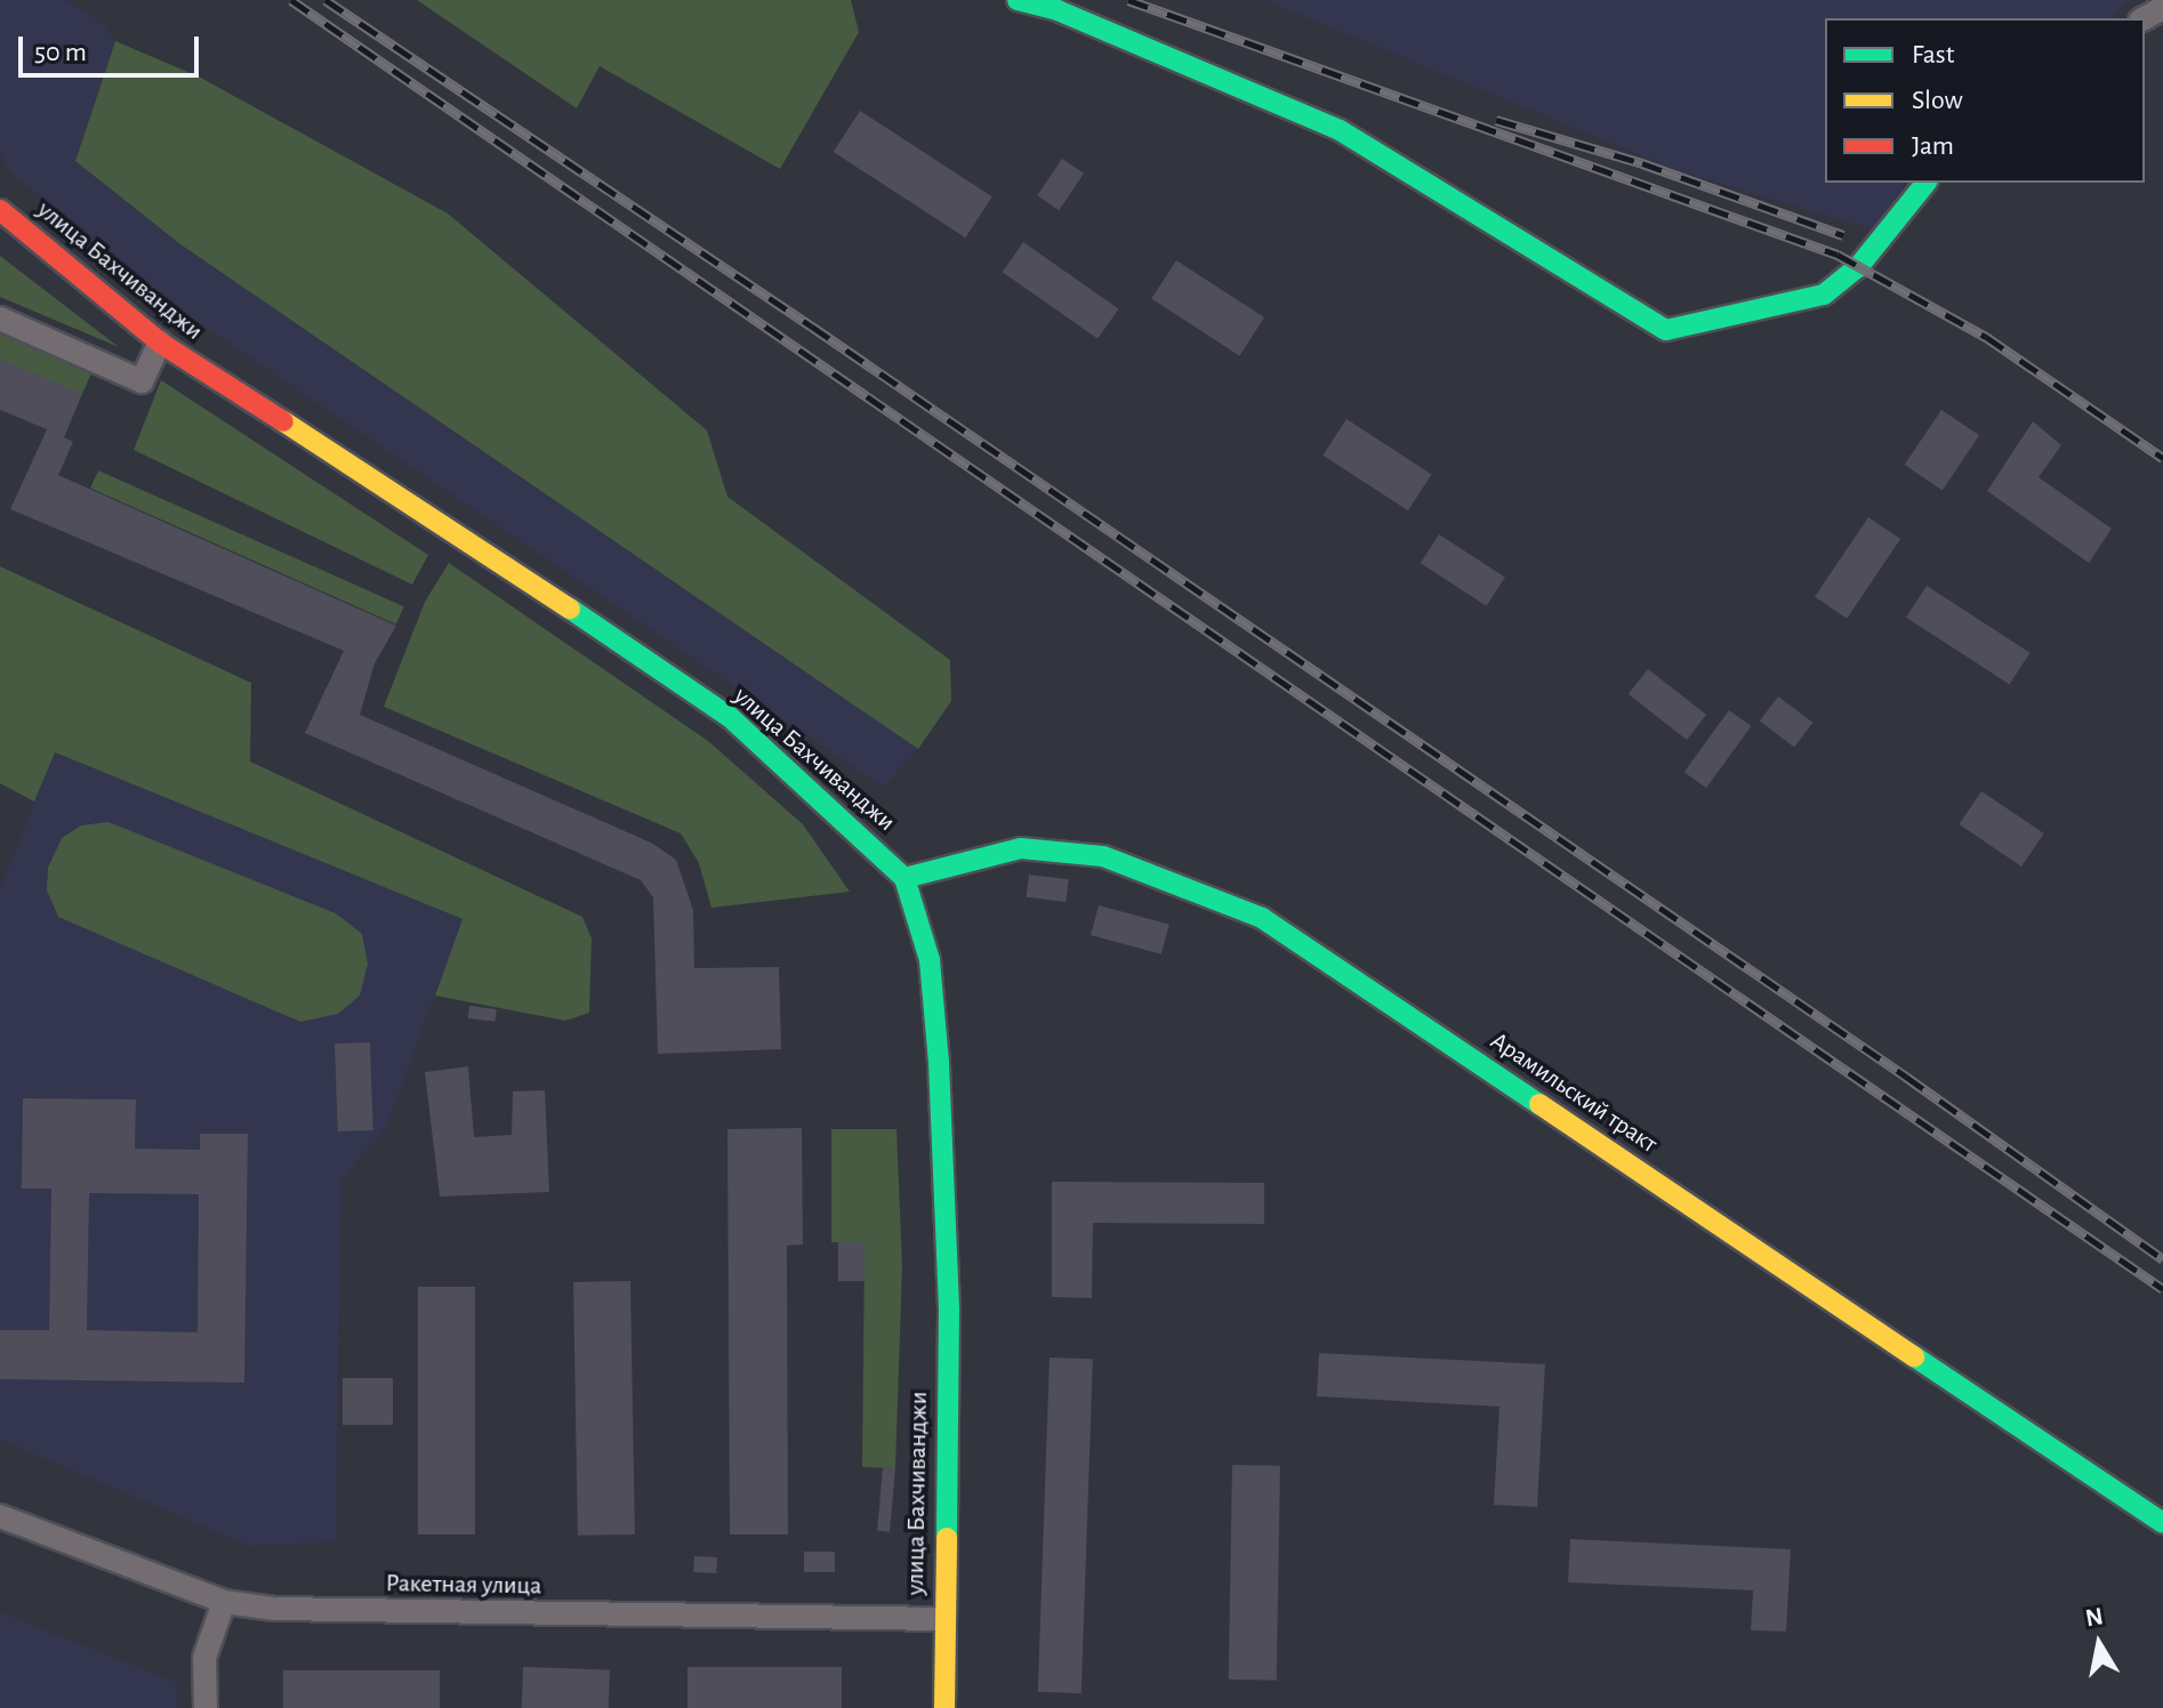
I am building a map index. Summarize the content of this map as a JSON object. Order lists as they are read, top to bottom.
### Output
{
  "streets": {
    "main road": ["улица Бахчиванджи", "Арамильский тракт"],
    "street": ["Ракетная улица"]
  },
  "crossings": [
    ["улица Бахчиванджи", "Арамильский тракт"],
    ["улица Бахчиванджи", "Ракетная улица"]
  ],
  "legend": ["Fast", "Slow", "Jam"],
  "scale_bar": "50 m",
  "north": "top"
}
